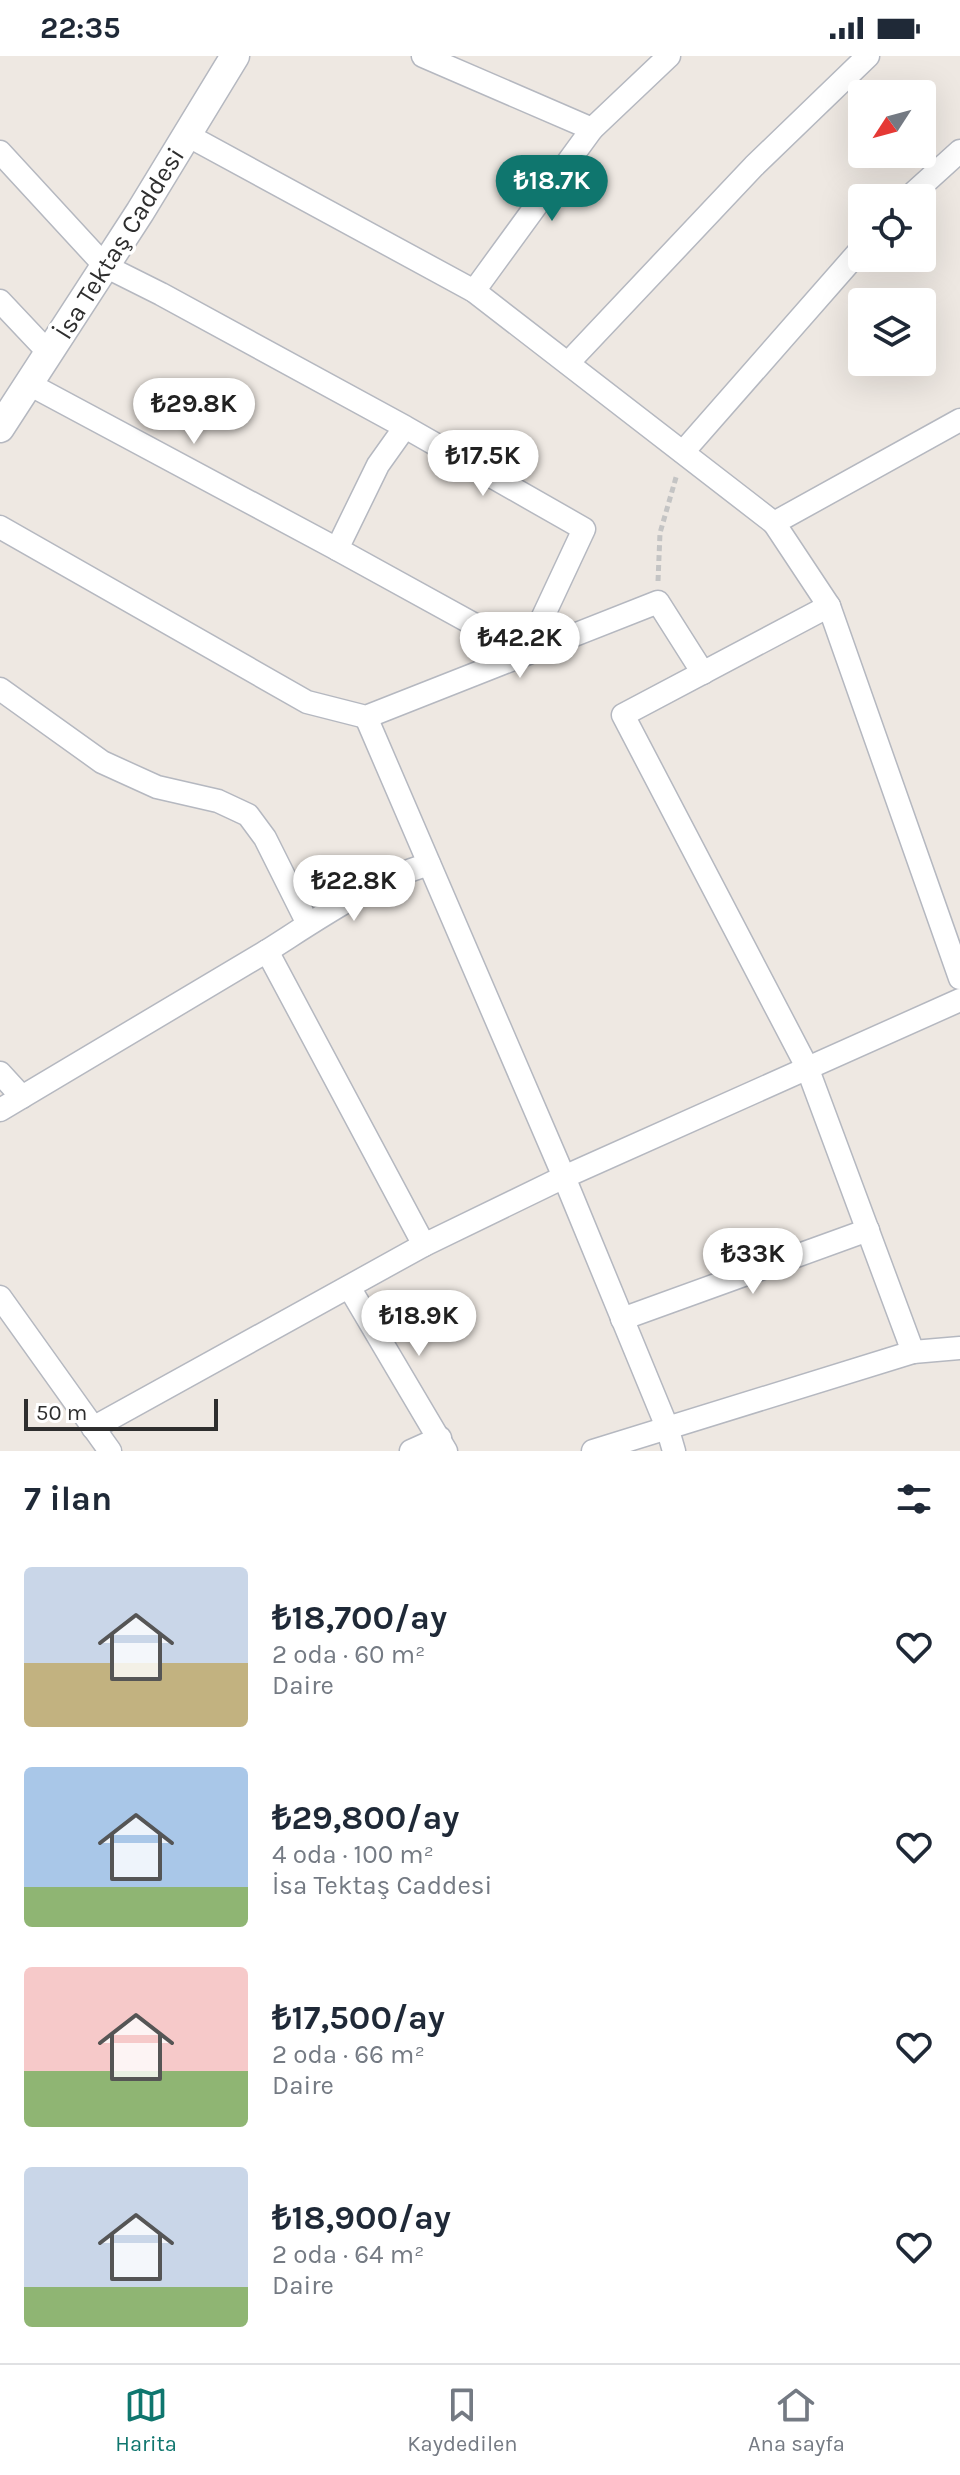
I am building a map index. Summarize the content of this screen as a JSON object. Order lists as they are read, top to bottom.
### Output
{
  "streets": {
    "street": ["İsa Tektaş Caddesi"]
  },
  "scale_bar": "50 m",
  "north": "bottom left",
  "page": {
    "status": "22:35",
    "price": [
      "₺18.7K",
      "₺29.8K",
      "₺17.5K",
      "₺42.2K",
      "₺22.8K",
      "₺33K",
      "₺18.9K"
    ],
    "scale": "50 m",
    "heading": "7 ilan",
    "list": [
      {
        "name": "₺18,700/ay",
        "note": "2 oda · 60 m² · Daire"
      },
      {
        "name": "₺29,800/ay",
        "note": "4 oda · 100 m² · İsa Tektaş Caddesi"
      },
      {
        "name": "₺17,500/ay",
        "note": "2 oda · 66 m² · Daire"
      },
      {
        "name": "₺18,900/ay",
        "note": "2 oda · 64 m² · Daire"
      }
    ],
    "tabs": ["Harita", "Kaydedilen", "Ana sayfa"]
  }
}
